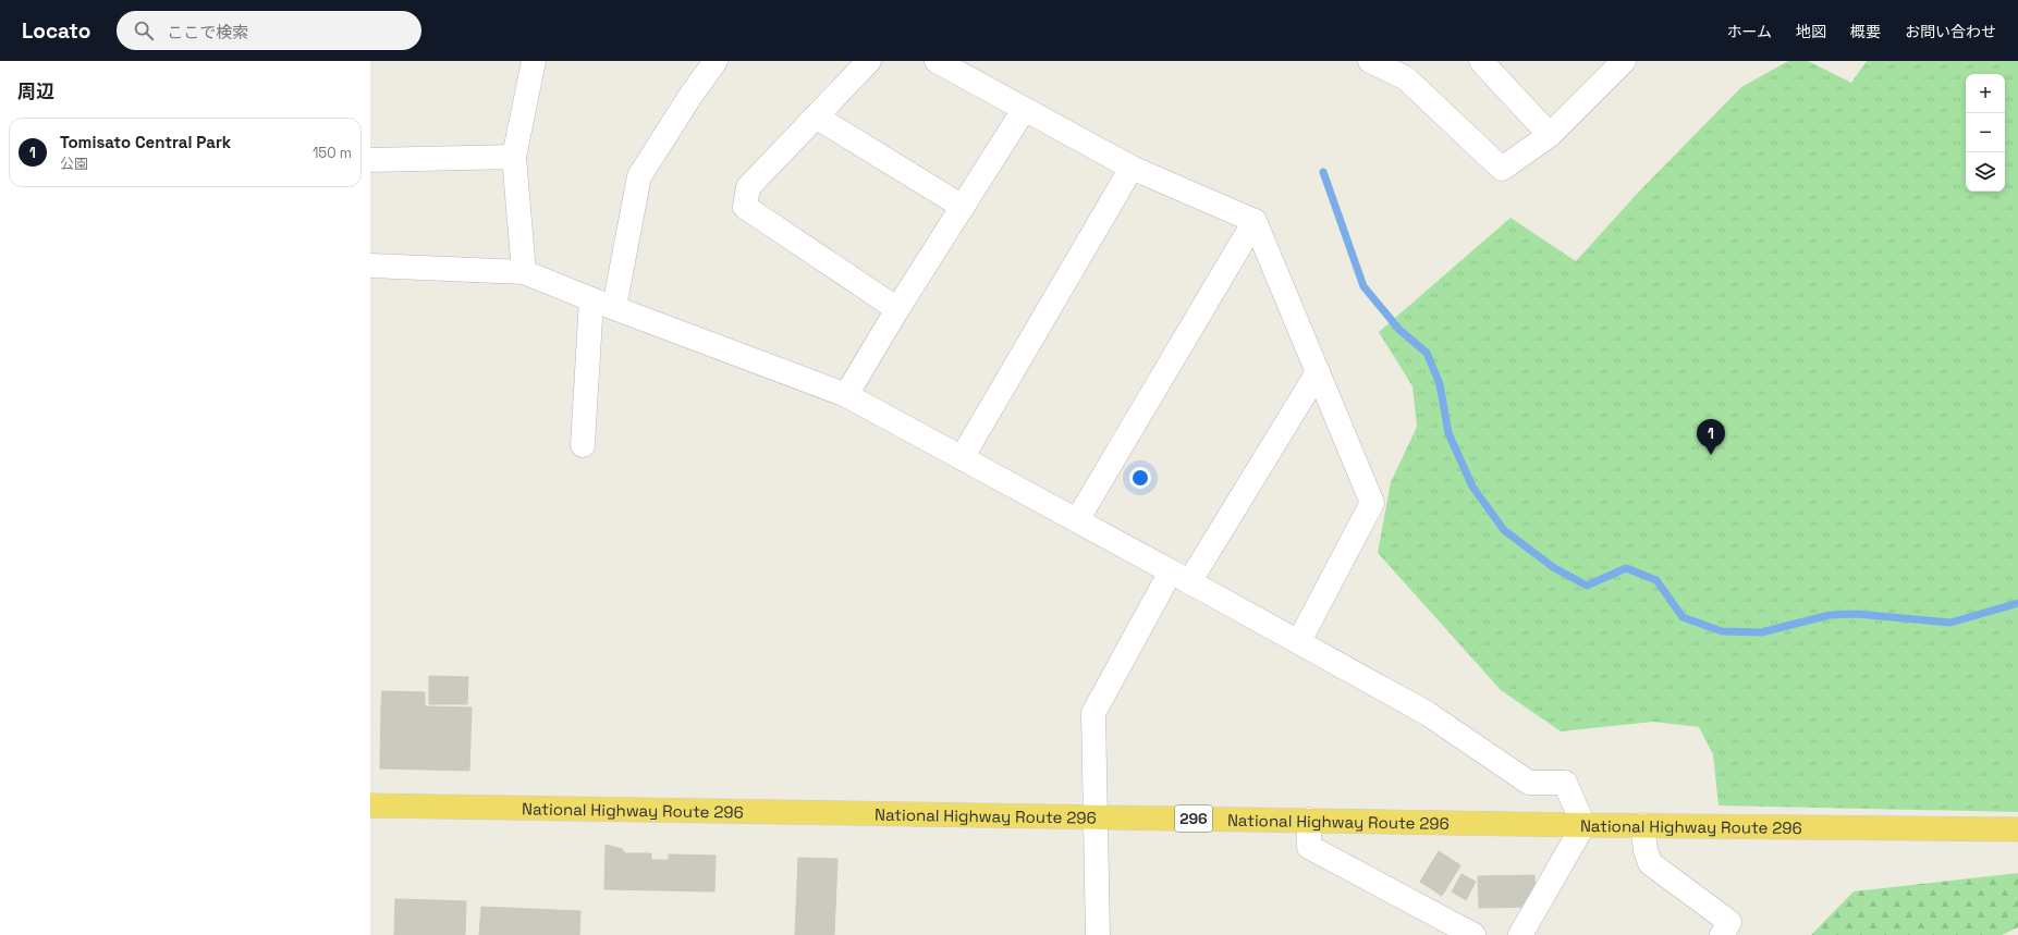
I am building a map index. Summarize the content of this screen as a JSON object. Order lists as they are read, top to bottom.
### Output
{
  "streets": {
    "highway": ["National Highway Route 296", "296"]
  },
  "page": {
    "header": "Locato",
    "search": "ここで検索",
    "nav": [
      "ホーム",
      "地図",
      "概要",
      "お問い合わせ"
    ],
    "heading": "周辺",
    "map_buttons": ["+", "−"],
    "list": [
      {
        "mark": "1",
        "name": "Tomisato Central Park",
        "note": "公園",
        "value": "150 m"
      }
    ],
    "pins": "1"
  }
}
